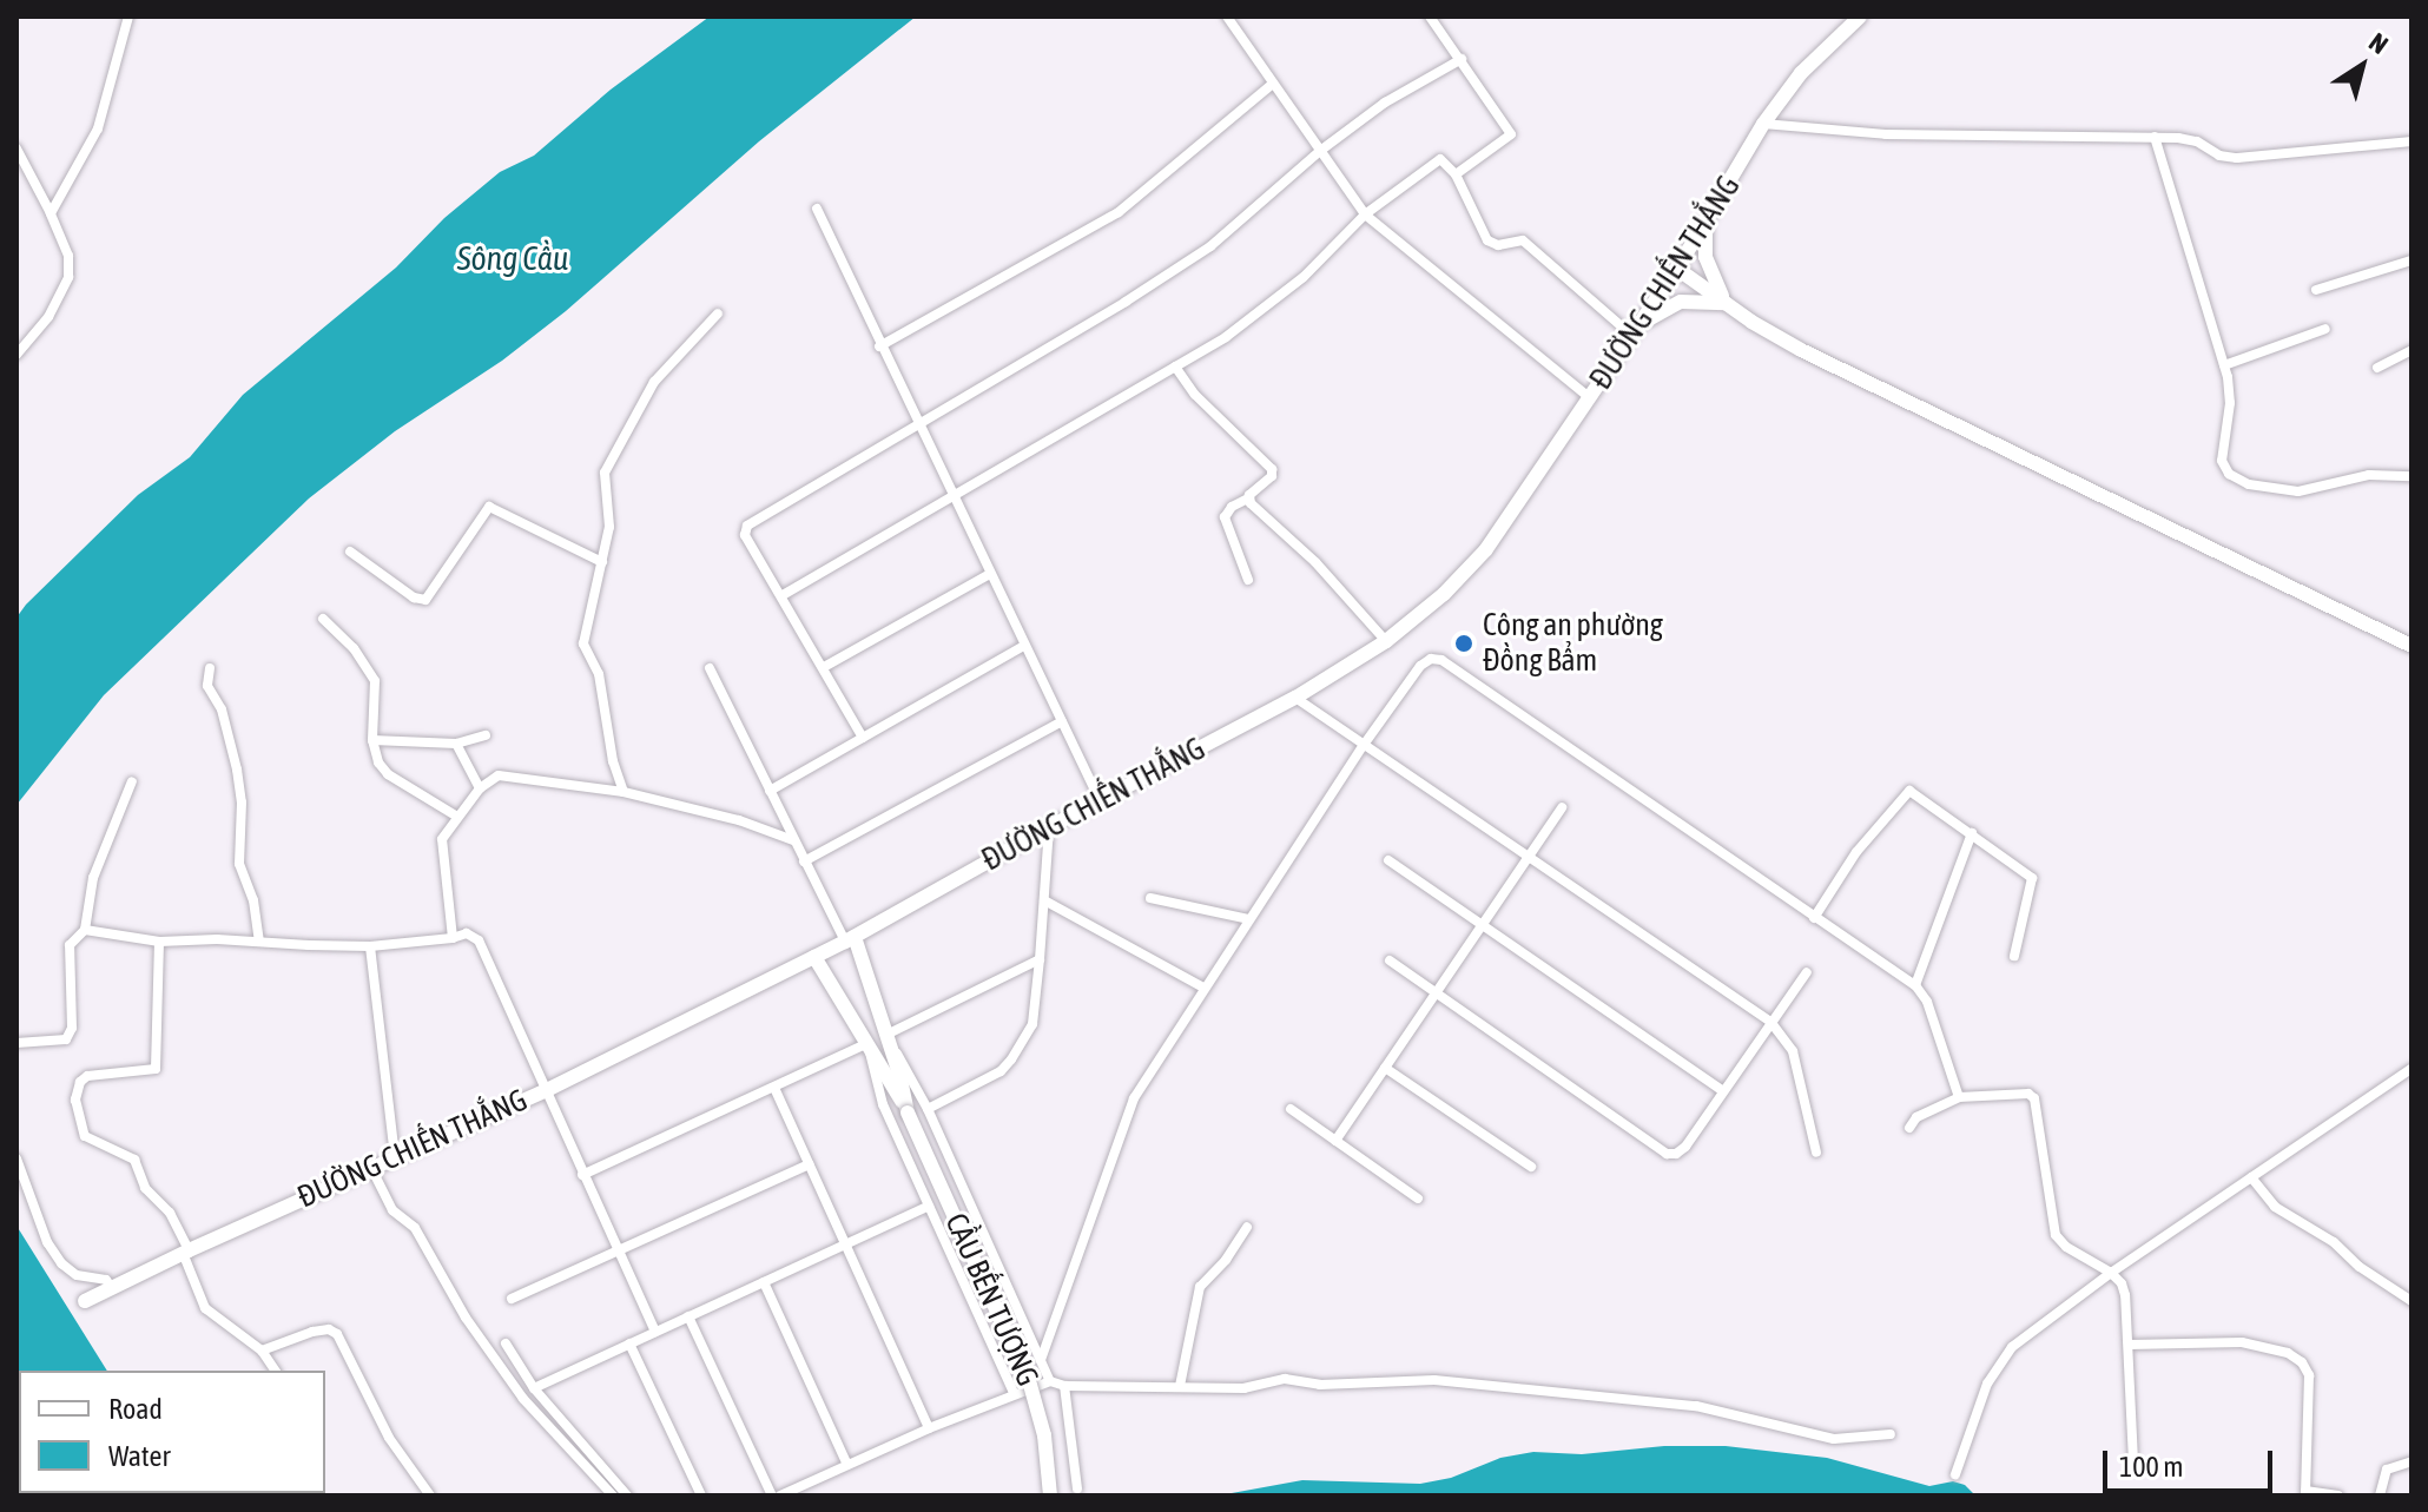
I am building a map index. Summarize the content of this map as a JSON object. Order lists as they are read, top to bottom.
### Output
{
  "streets": {
    "main road": ["ĐƯỜNG CHIẾN THẮNG", "CẦU BẾN TƯỢNG"]
  },
  "water": ["Sông Cầu"],
  "places": ["Công an phường Đồng Bẩm"],
  "legend": ["Road", "Water"],
  "scale_bar": "100 m",
  "north": "top right"
}
